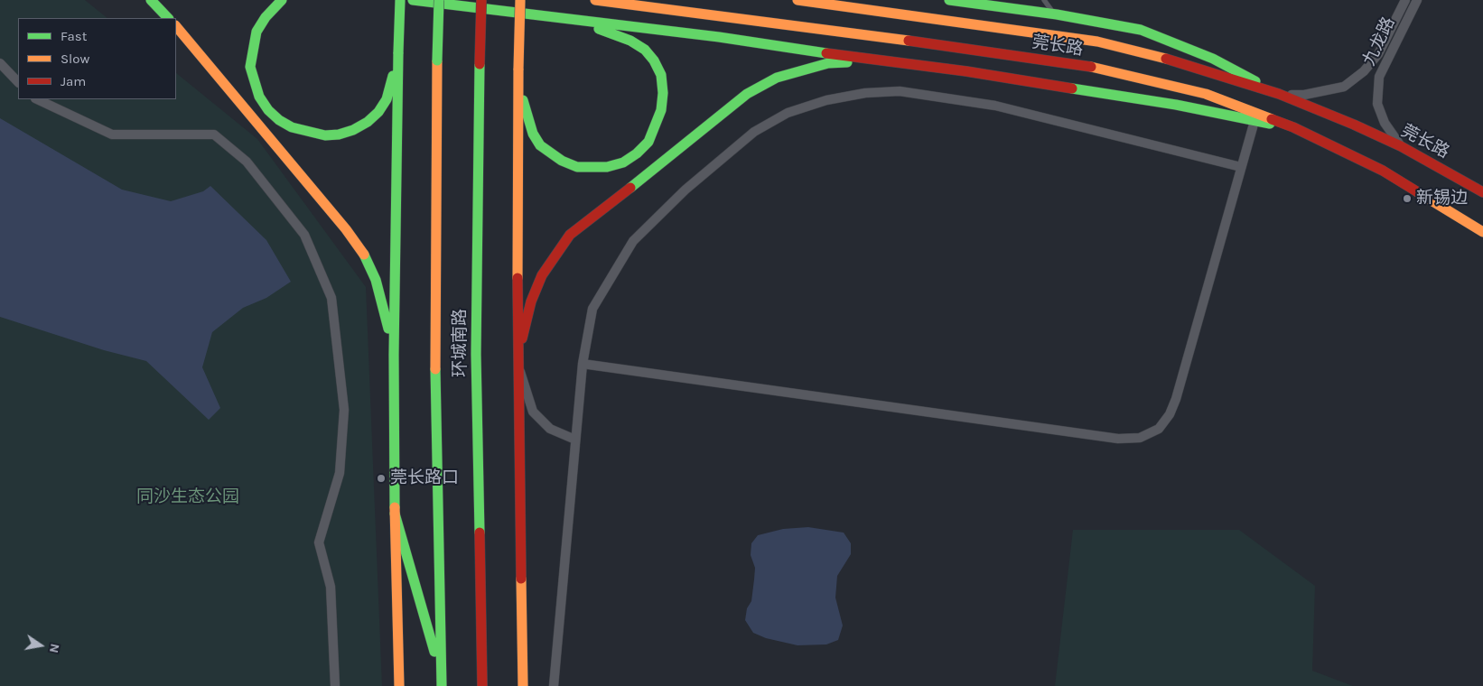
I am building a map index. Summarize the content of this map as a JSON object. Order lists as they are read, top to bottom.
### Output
{
  "streets": {
    "main road": ["莞长路", "环城南路"],
    "street": ["九龙路"]
  },
  "crossings": [
    ["九龙路", "莞长路"]
  ],
  "parks": ["同沙生态公园"],
  "places": ["新锡边", "莞长路口"],
  "legend": ["Fast", "Slow", "Jam"],
  "north": "right"
}
